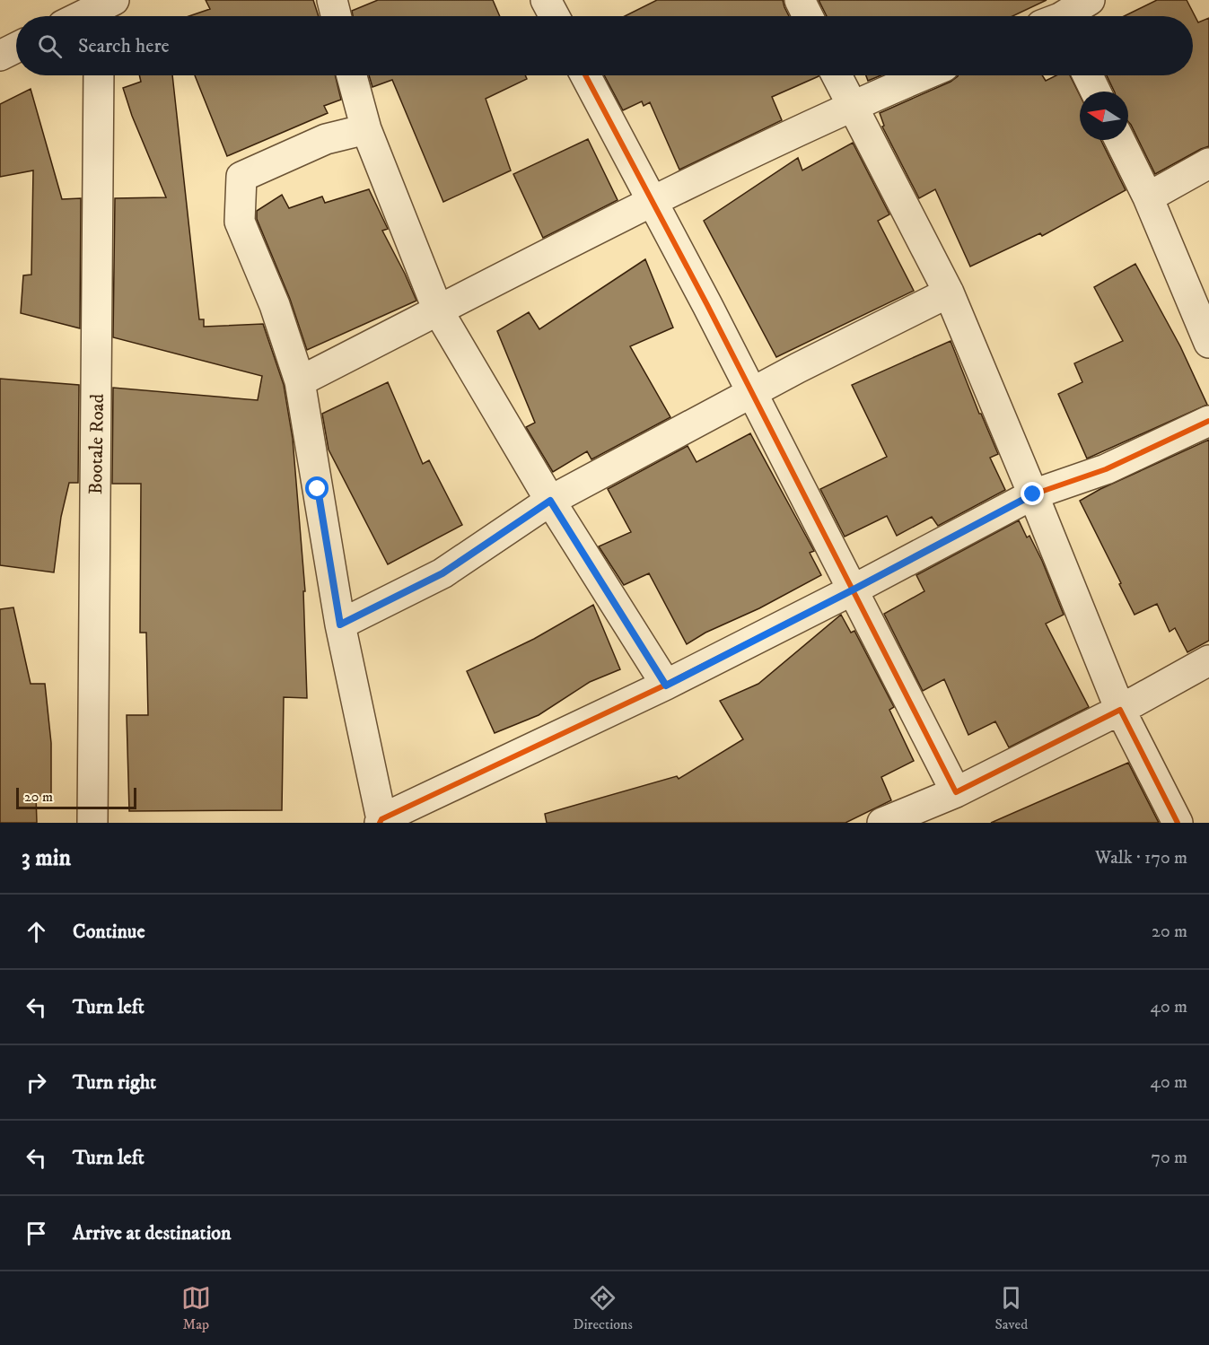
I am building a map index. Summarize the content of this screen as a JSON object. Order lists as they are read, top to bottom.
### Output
{
  "streets": {
    "street": ["Bootale Road"]
  },
  "scale_bar": "20 m",
  "north": "left",
  "page": {
    "search": "Search here",
    "scale": "20 m",
    "heading": ["3 min", "Walk · 170 m"],
    "list": [
      ["Continue", "20 m"],
      ["Turn left", "40 m"],
      ["Turn right", "40 m"],
      ["Turn left", "70 m"],
      "Arrive at destination"
    ],
    "nav": ["Map", "Directions", "Saved"]
  }
}
